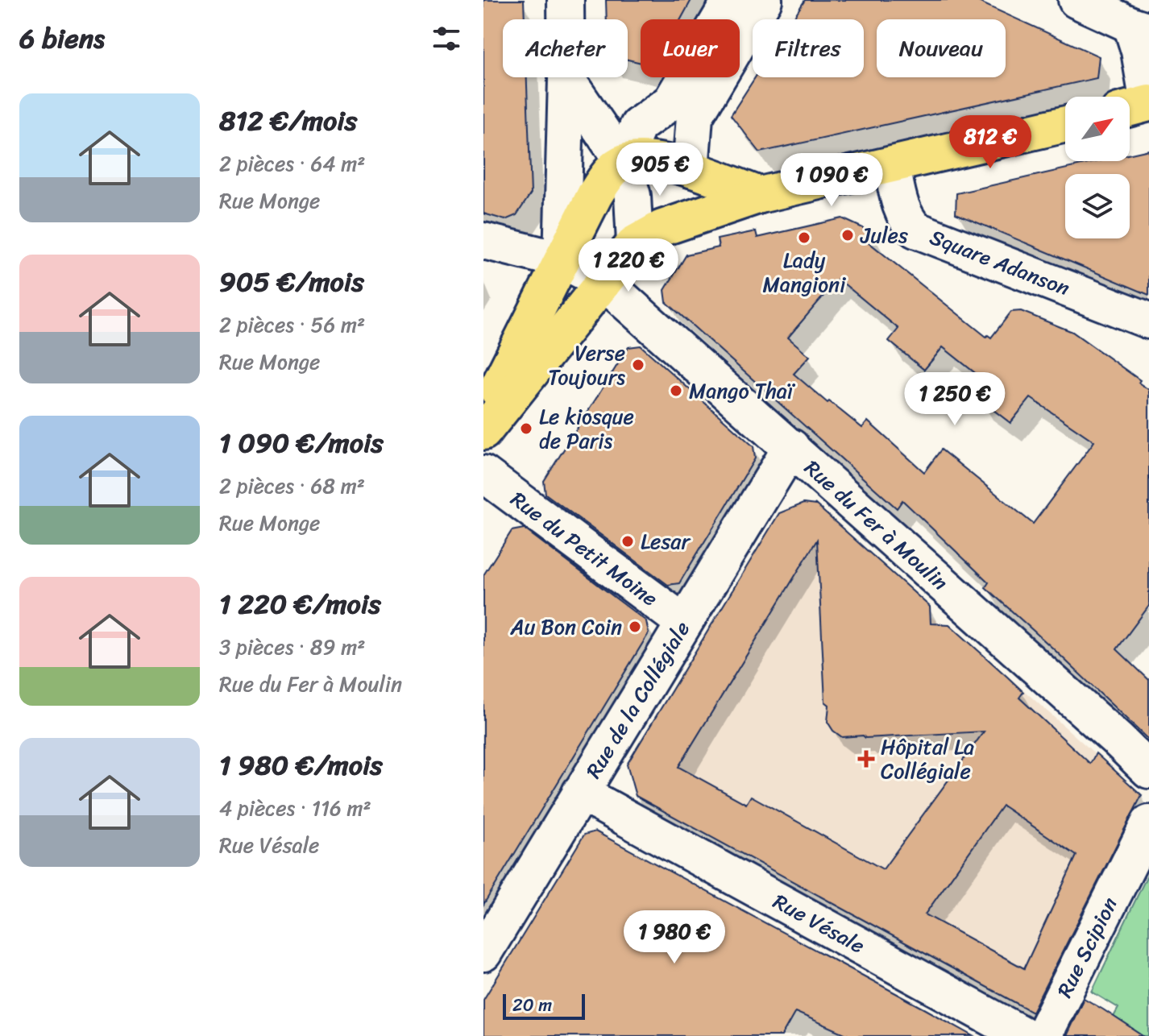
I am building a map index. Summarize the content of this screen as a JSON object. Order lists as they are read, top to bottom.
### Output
{
  "streets": {
    "street": [
      "Square Adanson",
      "Rue du Fer à Moulin",
      "Rue du Petit Moine",
      "Rue de la Collégiale",
      "Rue Vésale",
      "Rue Scipion"
    ]
  },
  "crossings": [
    ["Rue du Fer à Moulin", "Rue de la Collégiale"],
    ["Rue du Petit Moine", "Rue de la Collégiale"],
    ["Rue de la Collégiale", "Rue Vésale"]
  ],
  "places": {
    "other": [
      "Jules",
      "Lady Mangioni",
      "Verse Toujours",
      "Mango Thaï",
      "Le kiosque de Paris",
      "Lesar",
      "Au Bon Coin"
    ],
    "health": ["Hôpital La Collégiale"]
  },
  "scale_bar": "20 m",
  "north": "top right",
  "page": {
    "heading": "6 biens",
    "chip": [
      "Acheter",
      "Louer",
      "Filtres",
      "Nouveau"
    ],
    "list": [
      {
        "name": "812 €/mois",
        "note": "2 pièces · 64 m² · Rue Monge"
      },
      {
        "name": "905 €/mois",
        "note": "2 pièces · 56 m² · Rue Monge"
      },
      {
        "name": "1 090 €/mois",
        "note": "2 pièces · 68 m² · Rue Monge"
      },
      {
        "name": "1 220 €/mois",
        "note": "3 pièces · 89 m² · Rue du Fer à Moulin"
      },
      {
        "name": "1 980 €/mois",
        "note": "4 pièces · 116 m² · Rue Vésale"
      }
    ],
    "price": [
      "812 €",
      "905 €",
      "1 090 €",
      "1 220 €",
      "1 250 €",
      "1 980 €"
    ],
    "scale": "20 m"
  }
}
